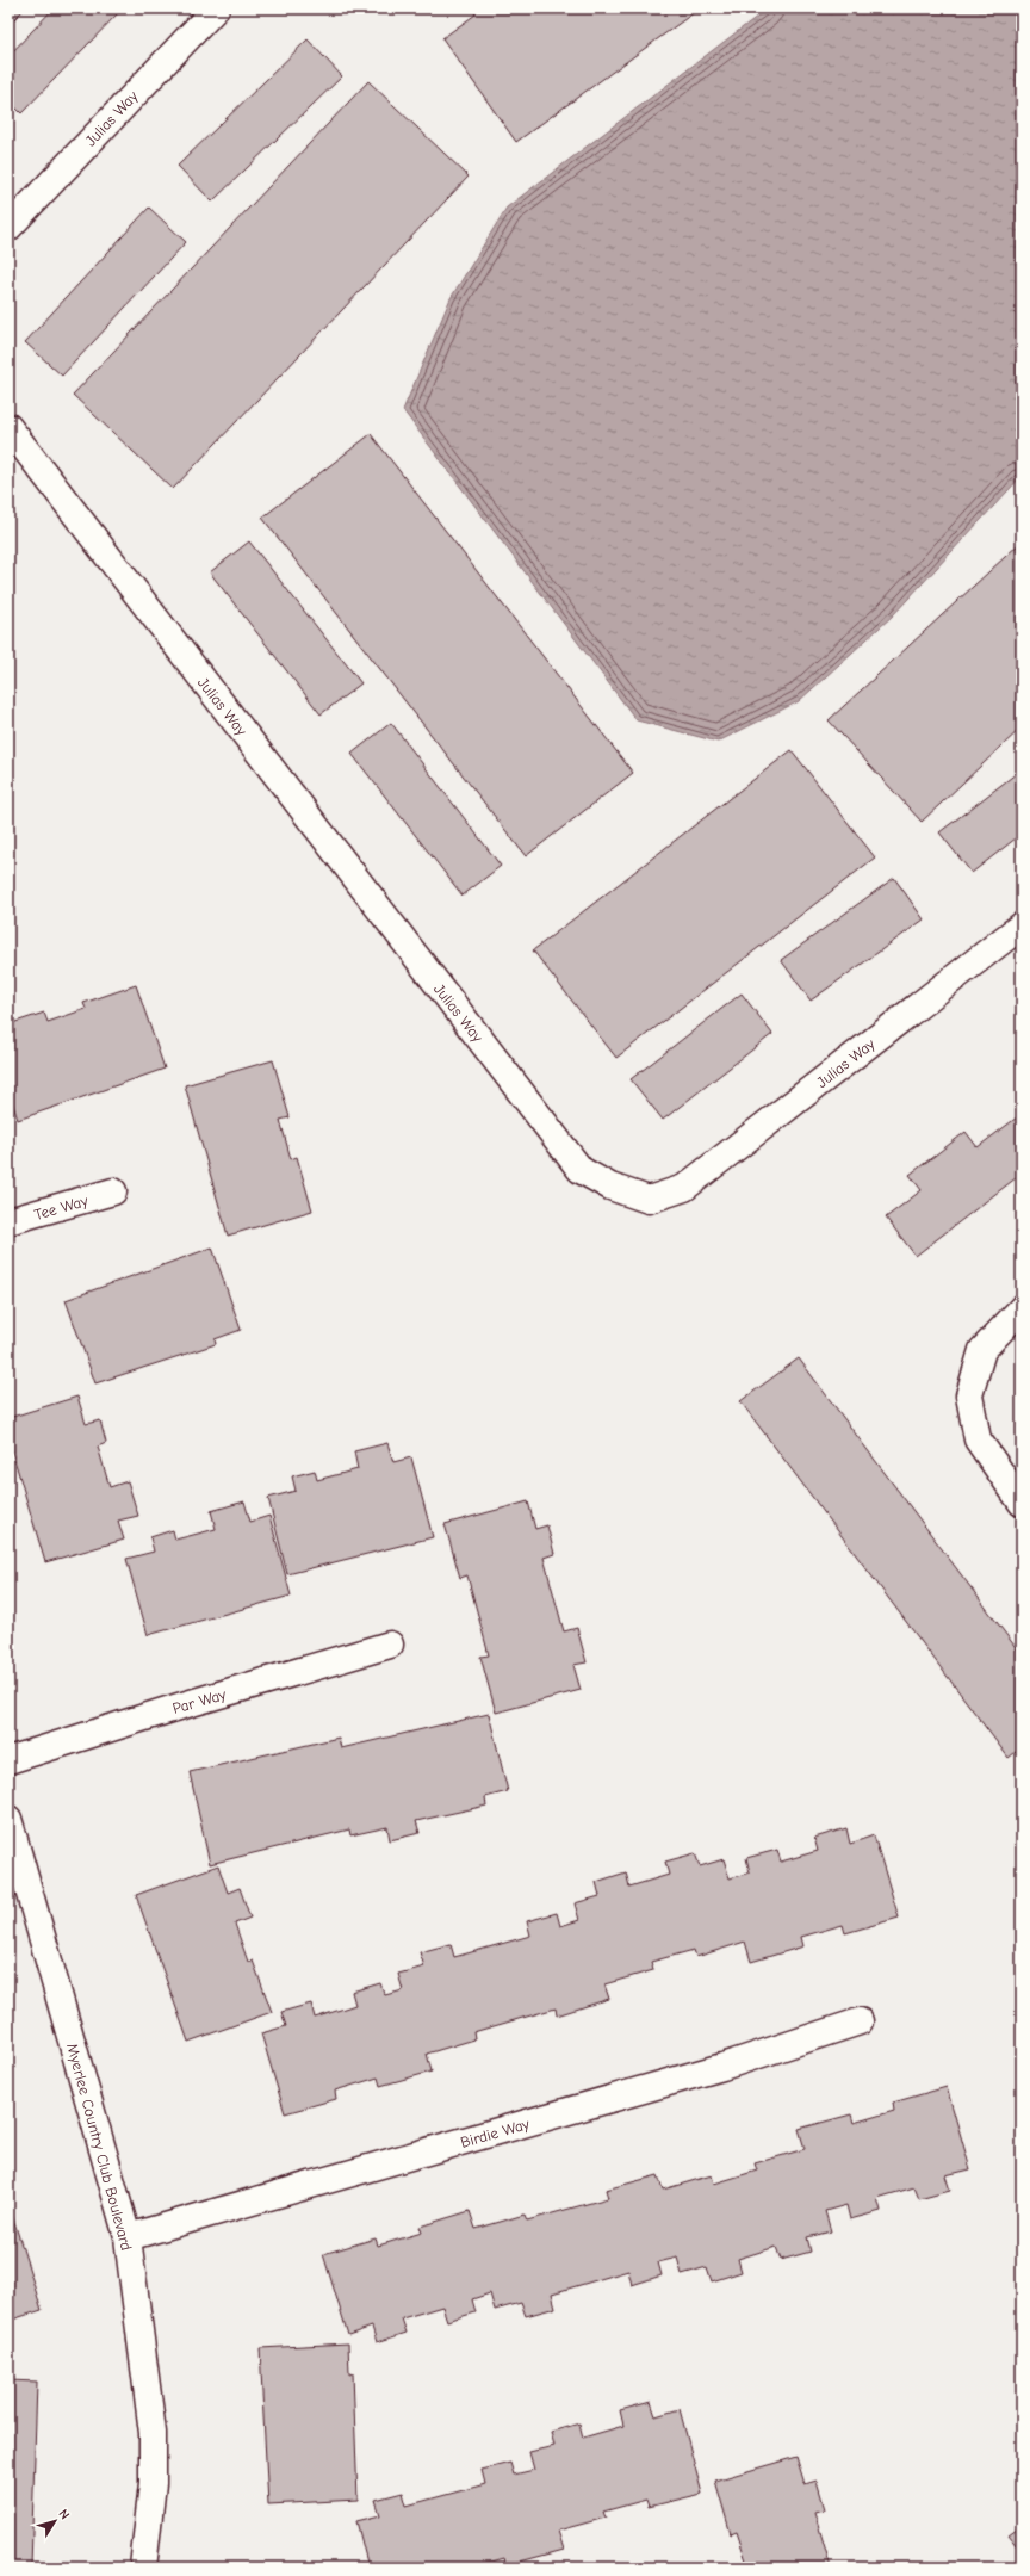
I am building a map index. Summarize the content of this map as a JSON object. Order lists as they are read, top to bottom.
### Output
{
  "streets": {
    "street": [
      "Julias Way",
      "Tee Way",
      "Par Way",
      "Birdie Way",
      "Myerlee Country Club Boulevard"
    ]
  },
  "crossings": [
    ["Birdie Way", "Myerlee Country Club Boulevard"]
  ],
  "north": "top right"
}
